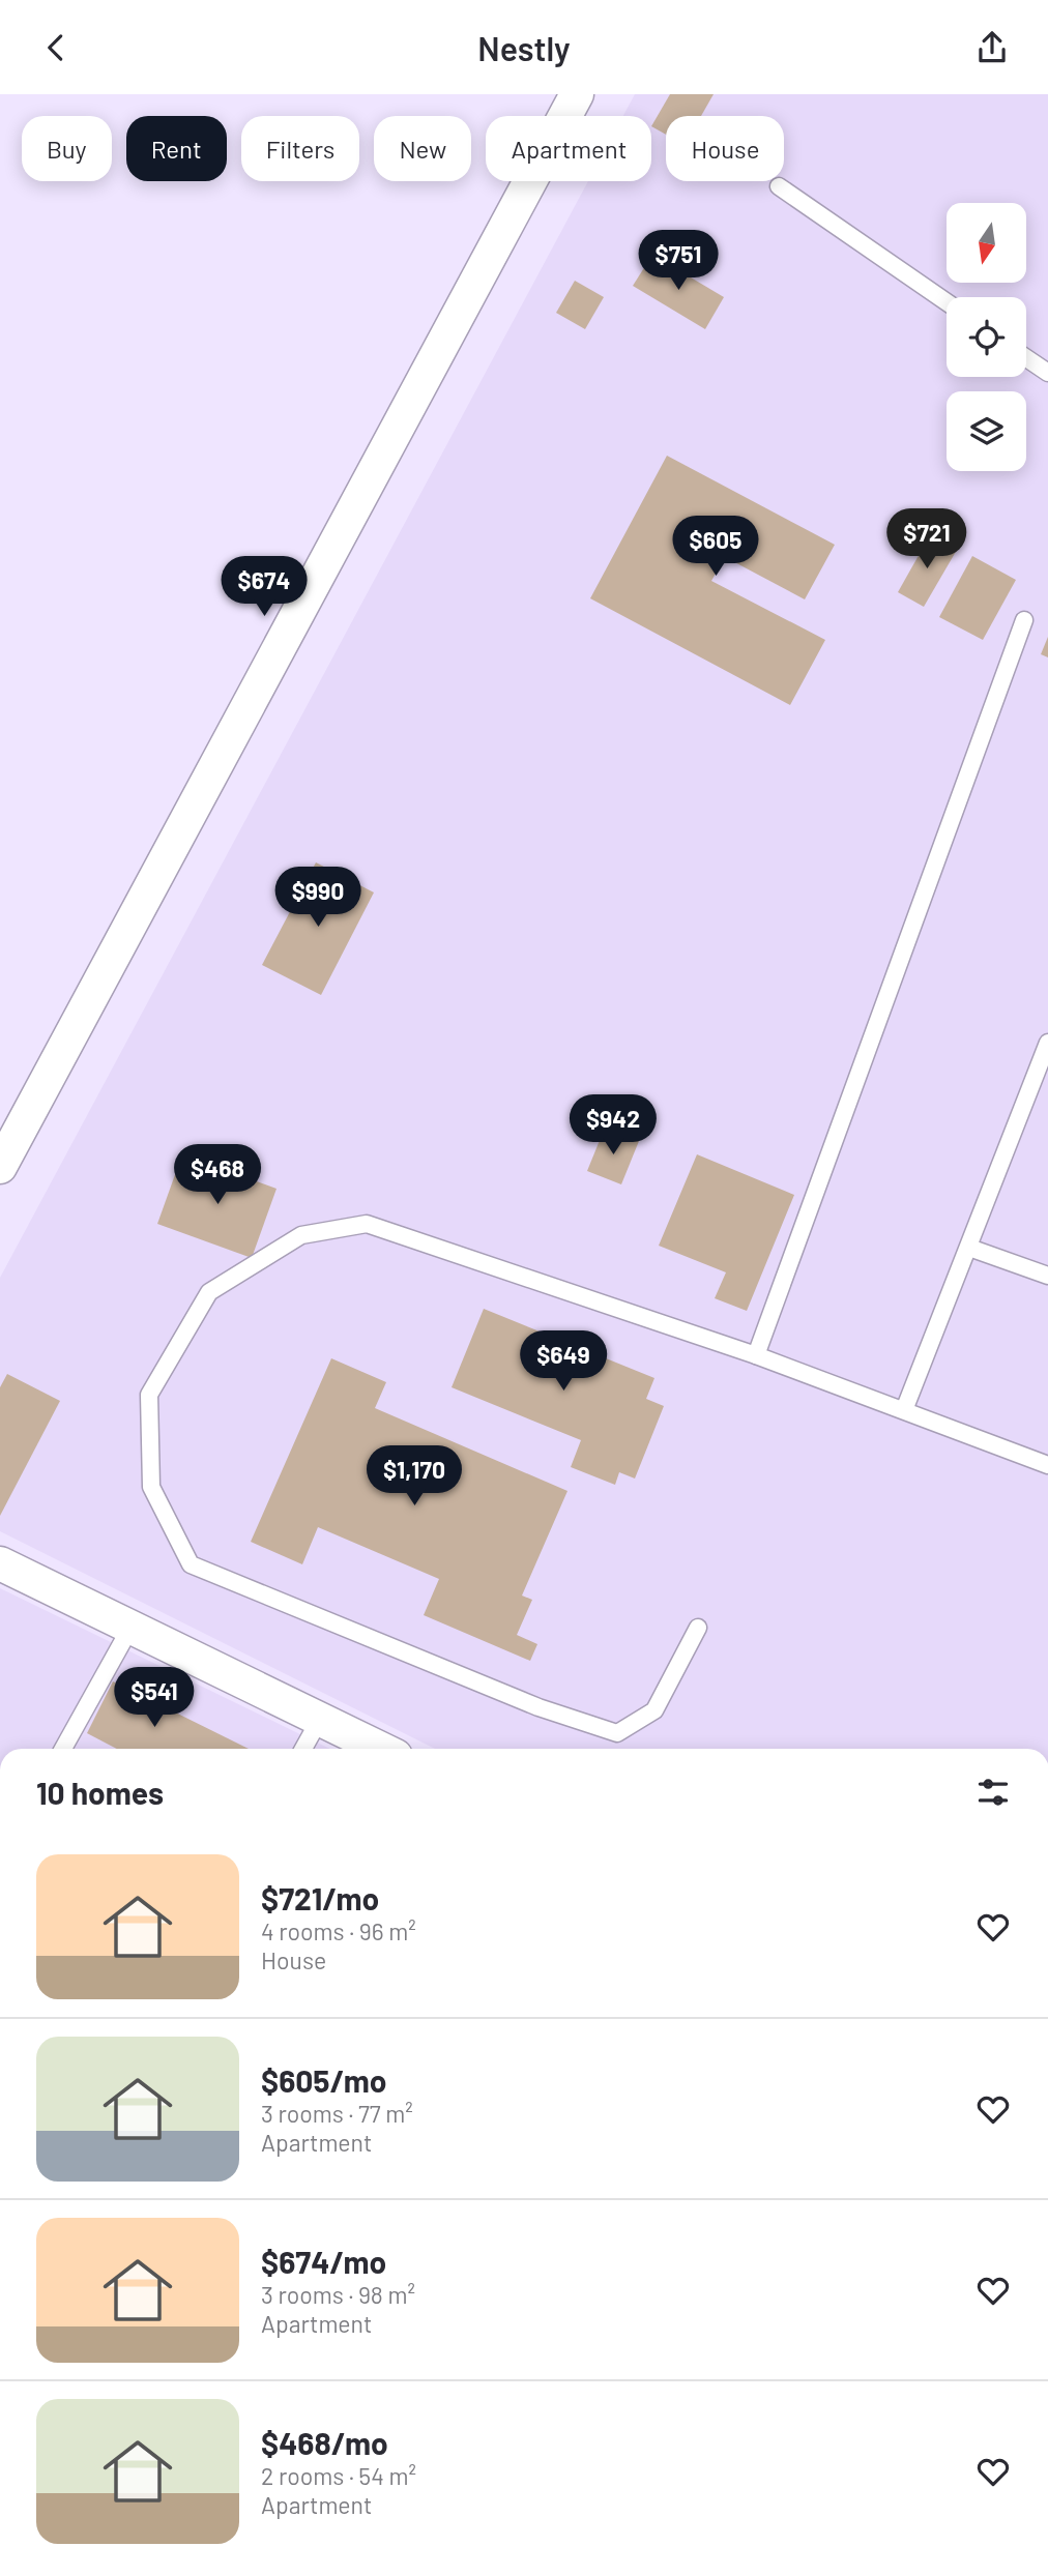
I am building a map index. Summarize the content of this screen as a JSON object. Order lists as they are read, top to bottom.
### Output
{
  "north": "bottom",
  "page": {
    "header": "Nestly",
    "chip": [
      "Buy",
      "Rent",
      "Filters",
      "New",
      "Apartment",
      "House"
    ],
    "price": [
      "$751",
      "$721",
      "$605",
      "$674",
      "$990",
      "$942",
      "$468",
      "$649",
      "$1,170",
      "$541"
    ],
    "heading": "10 homes",
    "list": [
      {
        "name": "$721/mo",
        "note": "4 rooms · 96 m² · House"
      },
      {
        "name": "$605/mo",
        "note": "3 rooms · 77 m² · Apartment"
      },
      {
        "name": "$674/mo",
        "note": "3 rooms · 98 m² · Apartment"
      },
      {
        "name": "$468/mo",
        "note": "2 rooms · 54 m² · Apartment"
      }
    ]
  }
}
